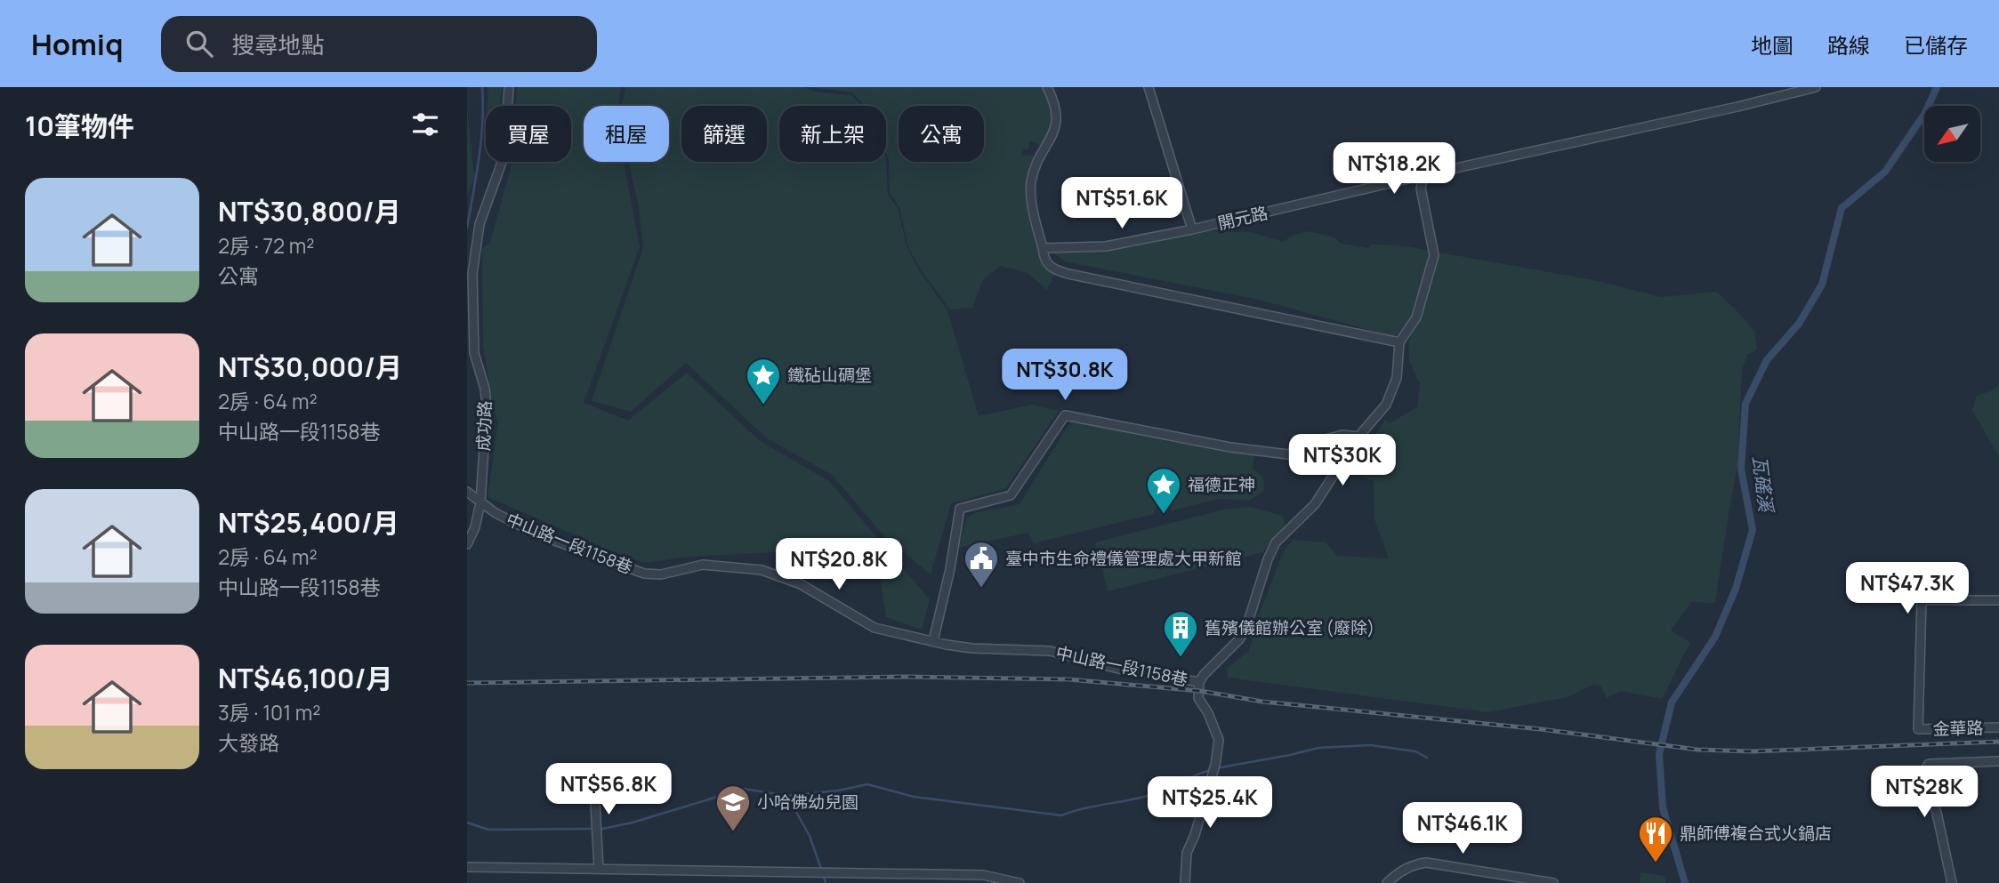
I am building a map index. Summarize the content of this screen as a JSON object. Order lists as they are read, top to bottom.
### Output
{
  "streets": {
    "street": [
      "開元路",
      "成功路",
      "中山路一段1158巷",
      "金華路"
    ]
  },
  "crossings": [
    ["開元路", "中山路一段1158巷"],
    ["成功路", "中山路一段1158巷"]
  ],
  "water": ["瓦磘溪"],
  "places": {
    "place": ["鐵砧山碉堡", "福德正神"],
    "public building": ["臺中市生命禮儀管理處大甲新館"],
    "building": ["舊殯儀館辦公室 (廢除)"],
    "school or university": ["小哈佛幼兒園"],
    "restaurant": ["鼎師傅複合式火鍋店"]
  },
  "north": "bottom left",
  "page": {
    "header": "Homiq",
    "search": "搜尋地點",
    "nav": ["地圖", "路線", "已儲存"],
    "heading": "10筆物件",
    "chip": [
      "買屋",
      "租屋",
      "篩選",
      "新上架",
      "公寓"
    ],
    "price": [
      "NT$18.2K",
      "NT$51.6K",
      "NT$30.8K",
      "NT$30K",
      "NT$20.8K",
      "NT$47.3K",
      "NT$56.8K",
      "NT$28K",
      "NT$25.4K",
      "NT$46.1K"
    ],
    "list": [
      {
        "name": "NT$30,800/月",
        "note": "2房 · 72 m² · 公寓"
      },
      {
        "name": "NT$30,000/月",
        "note": "2房 · 64 m² · 中山路一段1158巷"
      },
      {
        "name": "NT$25,400/月",
        "note": "2房 · 64 m² · 中山路一段1158巷"
      },
      {
        "name": "NT$46,100/月",
        "note": "3房 · 101 m² · 大發路"
      }
    ]
  }
}
